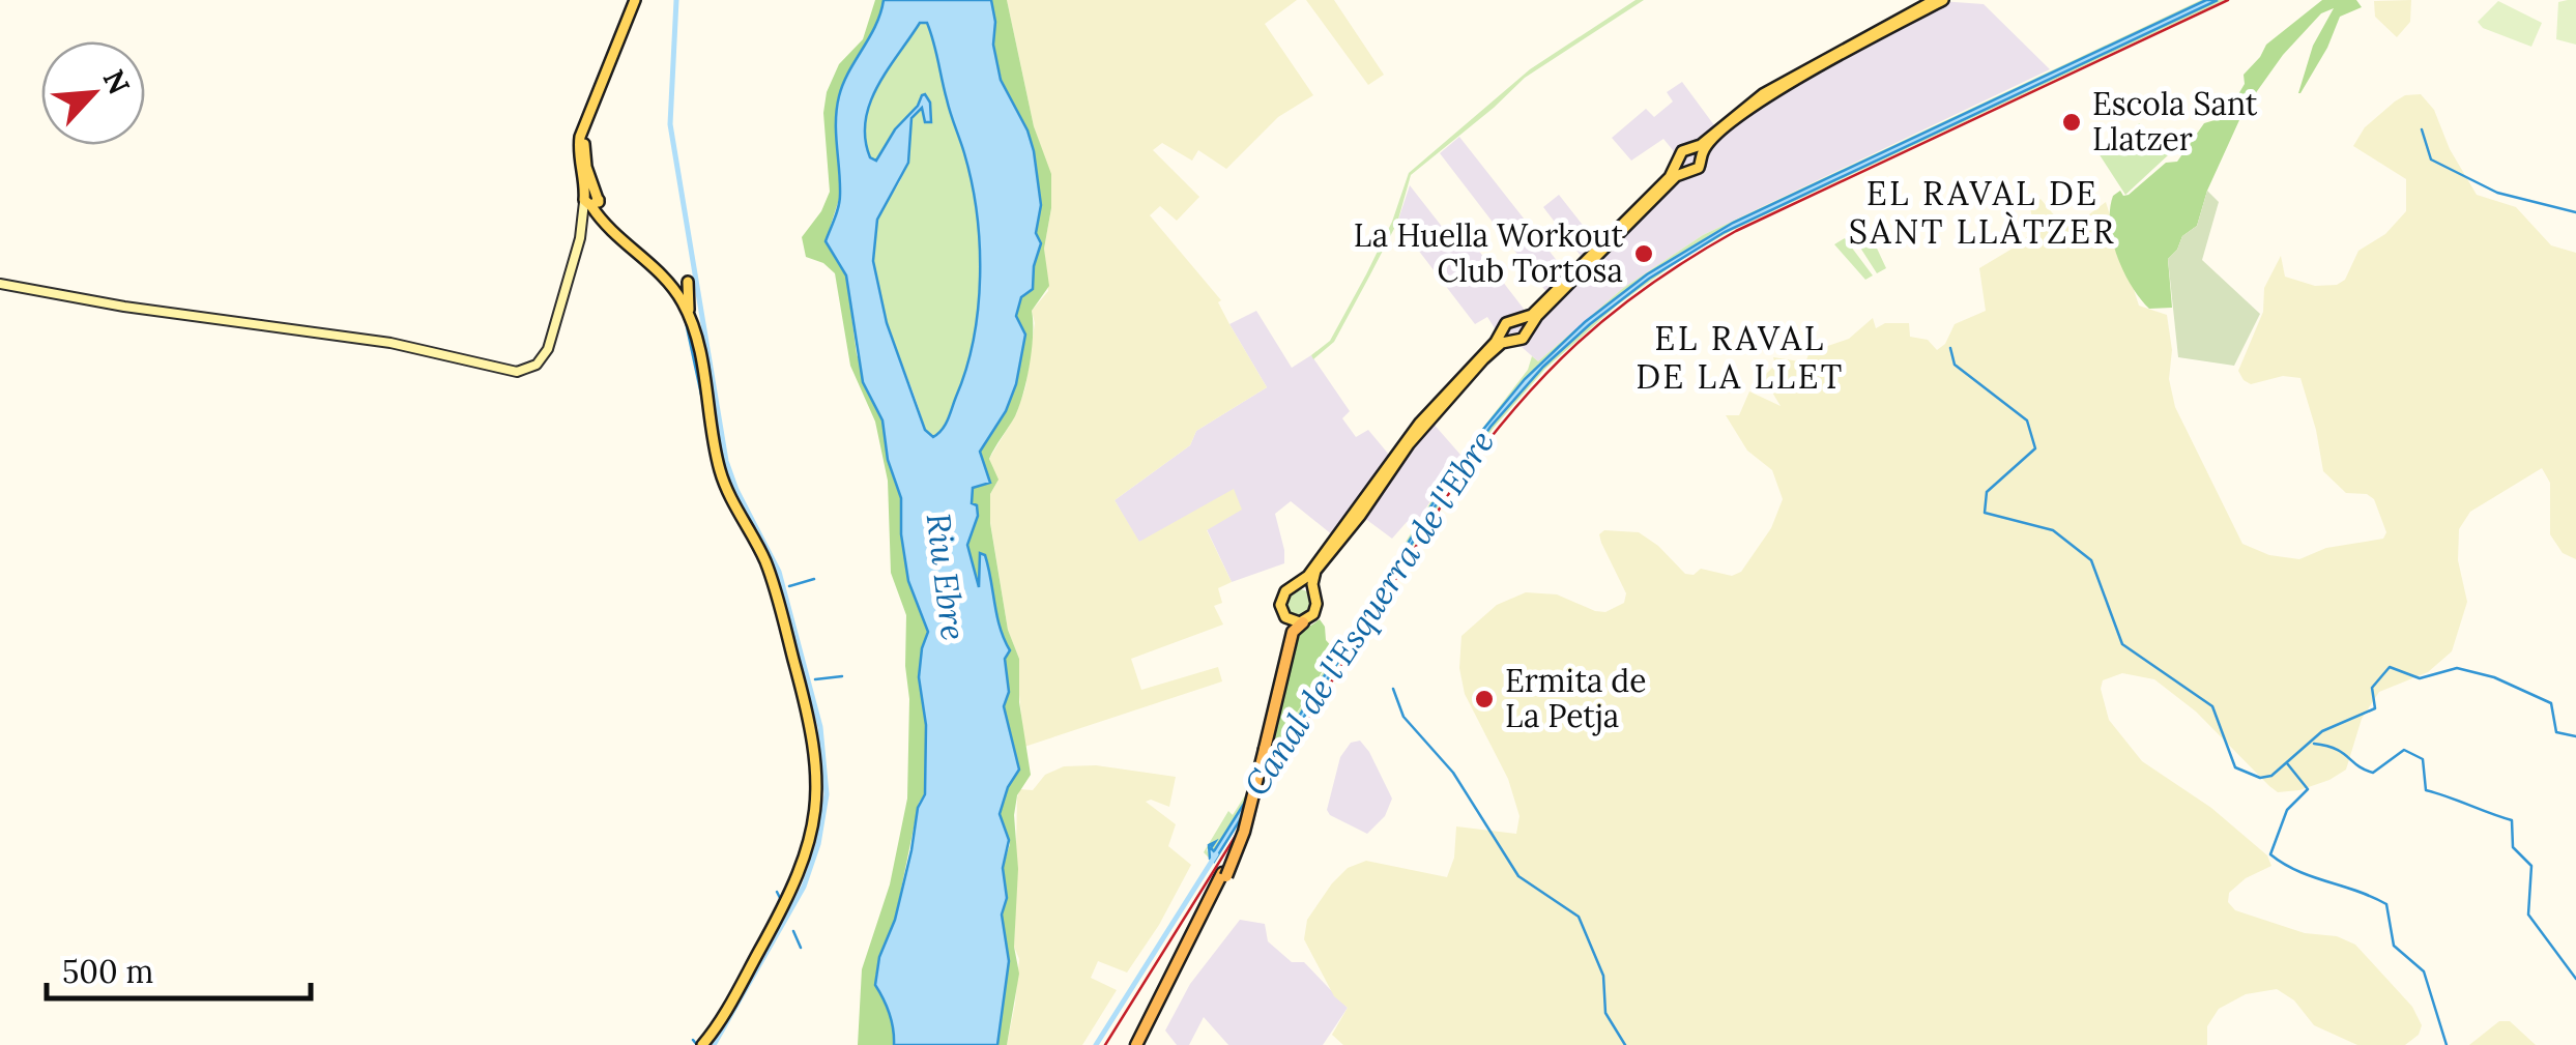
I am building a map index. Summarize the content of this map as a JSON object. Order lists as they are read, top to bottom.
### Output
{
  "districts": ["EL RAVAL DE SANT LLÀTZER", "EL RAVAL DE LA LLET"],
  "water": ["Riu Ebre", "Canal de l'Esquerra de l'Ebre"],
  "places": ["Escola Sant Llatzer", "La Huella Workout Club Tortosa", "Ermita de La Petja"],
  "scale_bar": "500 m",
  "north": "top right"
}
